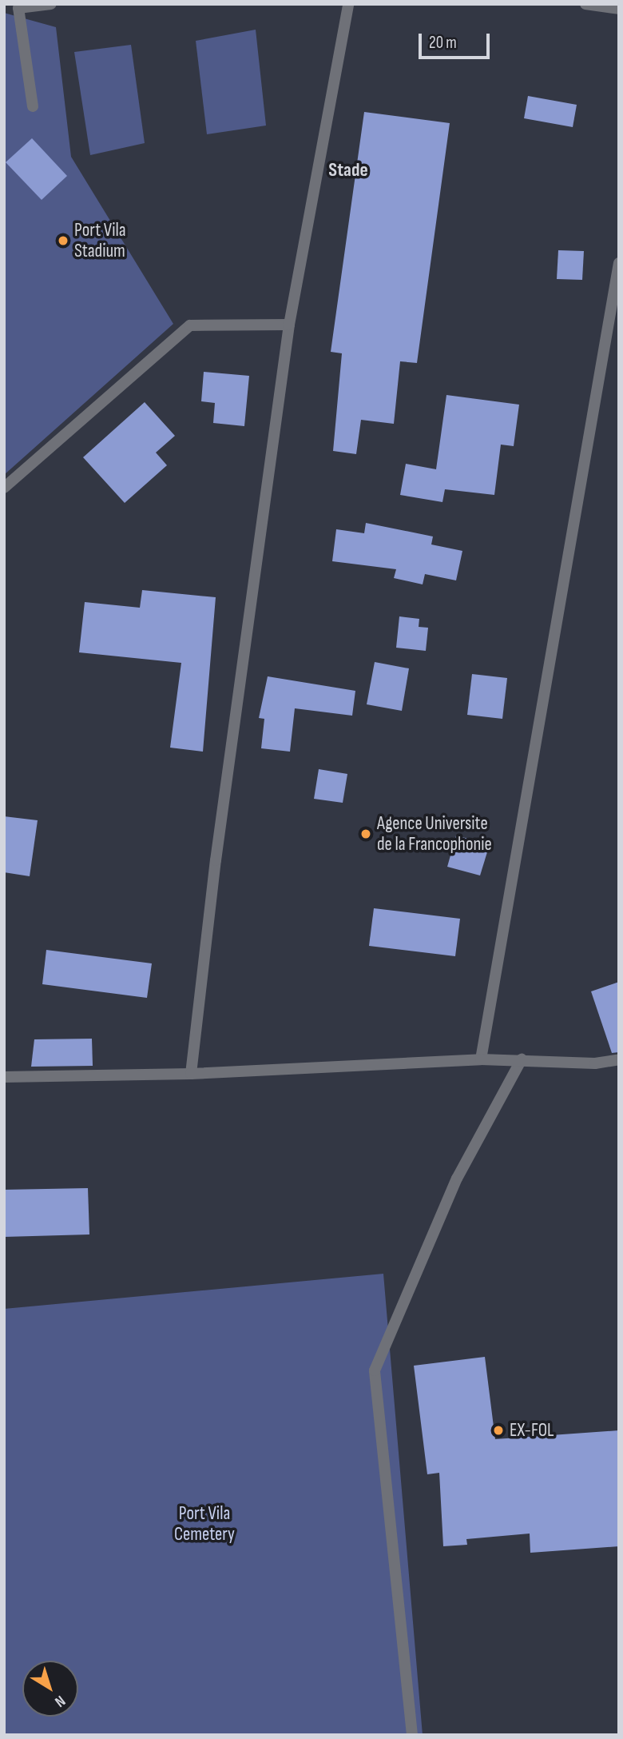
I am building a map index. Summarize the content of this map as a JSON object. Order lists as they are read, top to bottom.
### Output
{
  "districts": ["Stade"],
  "parks": ["Port Vila Cemetery"],
  "places": ["Port Vila Stadium", "Agence Universite de la Francophonie", "EX-FOL"],
  "scale_bar": "20 m",
  "north": "bottom right"
}
